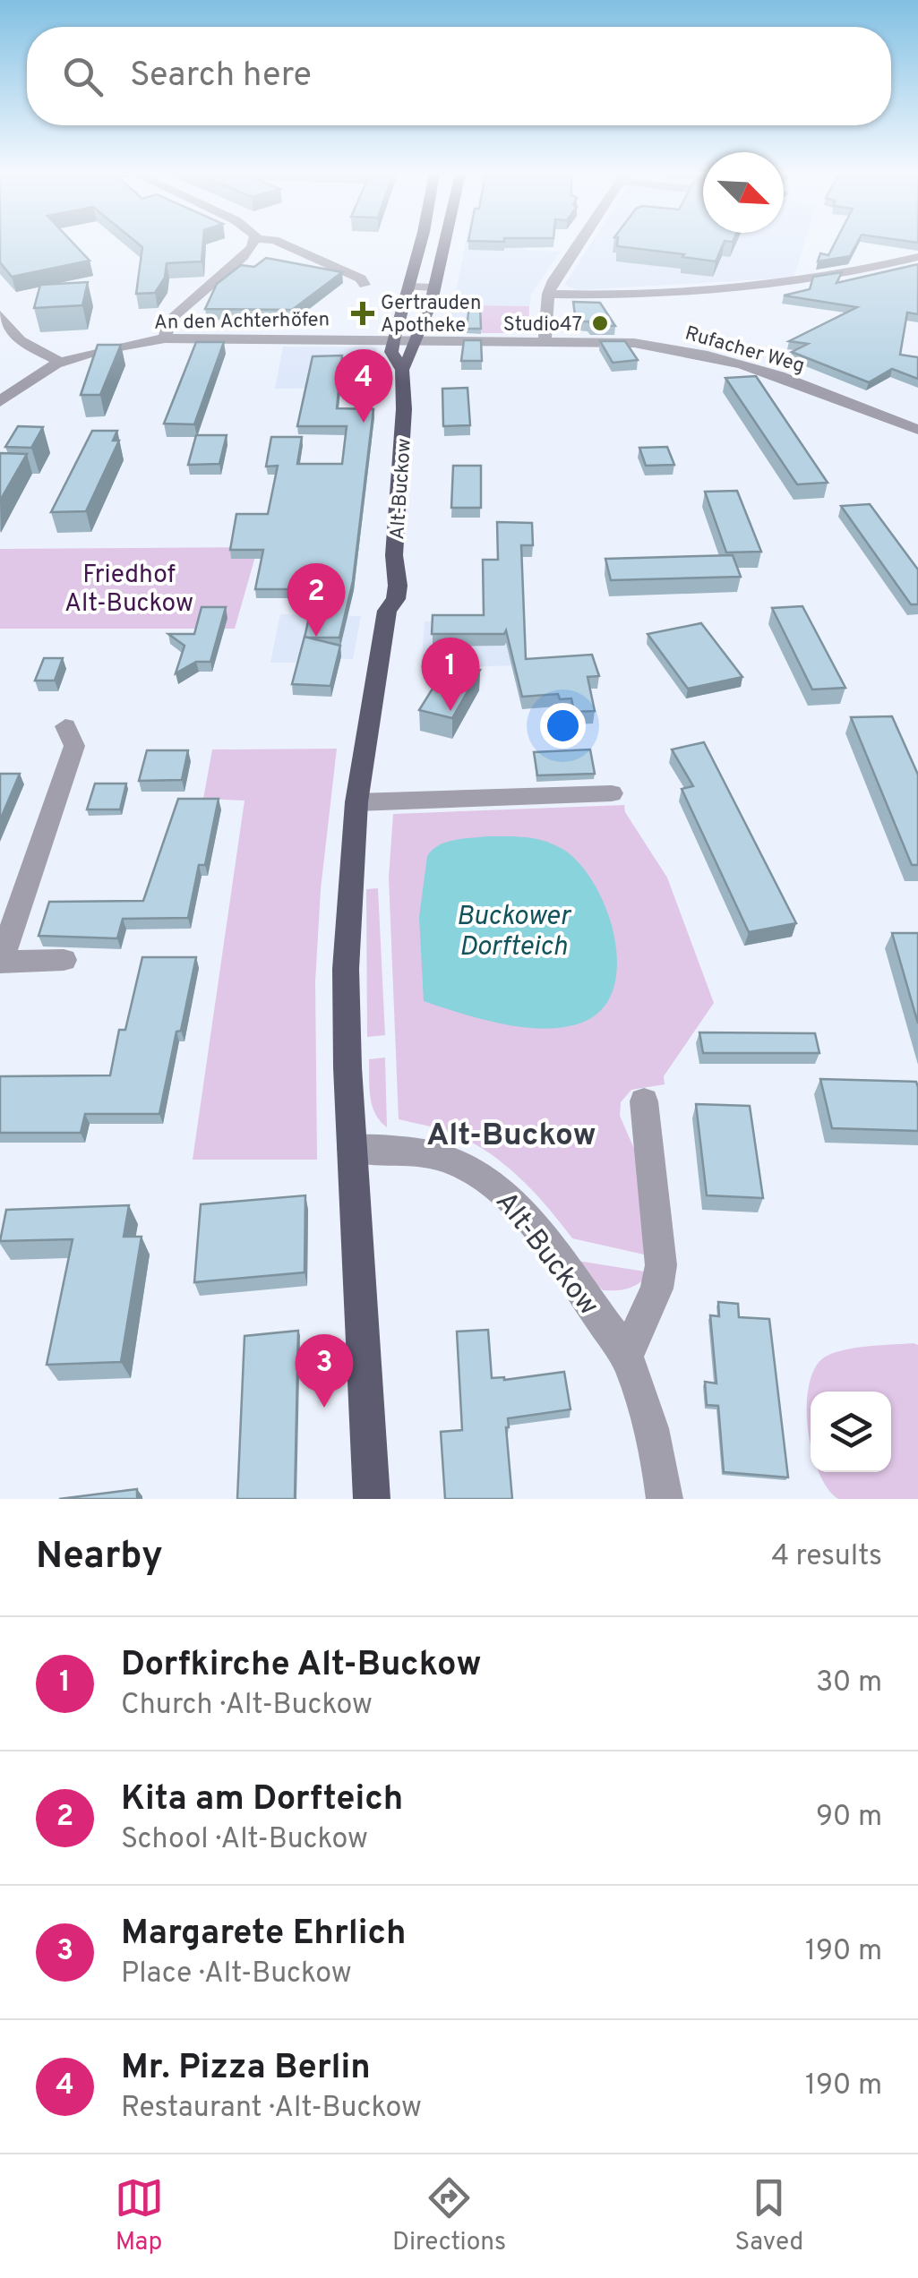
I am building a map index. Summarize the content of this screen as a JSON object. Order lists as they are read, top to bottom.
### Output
{
  "streets": {
    "main road": ["Alt-Buckow"],
    "street": ["An den Achterhöfen", "Rufacher Weg"]
  },
  "crossings": [
    ["An den Achterhöfen", "Rufacher Weg"]
  ],
  "districts": ["Alt-Buckow"],
  "water": ["Buckower Dorfteich"],
  "parks": ["Friedhof Alt-Buckow"],
  "places": {
    "health": ["Gertrauden Apotheke"],
    "other": ["Studio47"]
  },
  "north": "bottom right",
  "page": {
    "search": "Search here",
    "pins": [
      "4",
      "2",
      "1",
      "3"
    ],
    "heading": ["Nearby", "4 results"],
    "list": [
      {
        "mark": "1",
        "name": "Dorfkirche Alt-Buckow",
        "note": "Church · Alt-Buckow",
        "value": "30 m"
      },
      {
        "mark": "2",
        "name": "Kita am Dorfteich",
        "note": "School · Alt-Buckow",
        "value": "90 m"
      },
      {
        "mark": "3",
        "name": "Margarete Ehrlich",
        "note": "Place · Alt-Buckow",
        "value": "190 m"
      },
      {
        "mark": "4",
        "name": "Mr. Pizza Berlin",
        "note": "Restaurant · Alt-Buckow",
        "value": "190 m"
      }
    ],
    "nav": ["Map", "Directions", "Saved"]
  }
}
